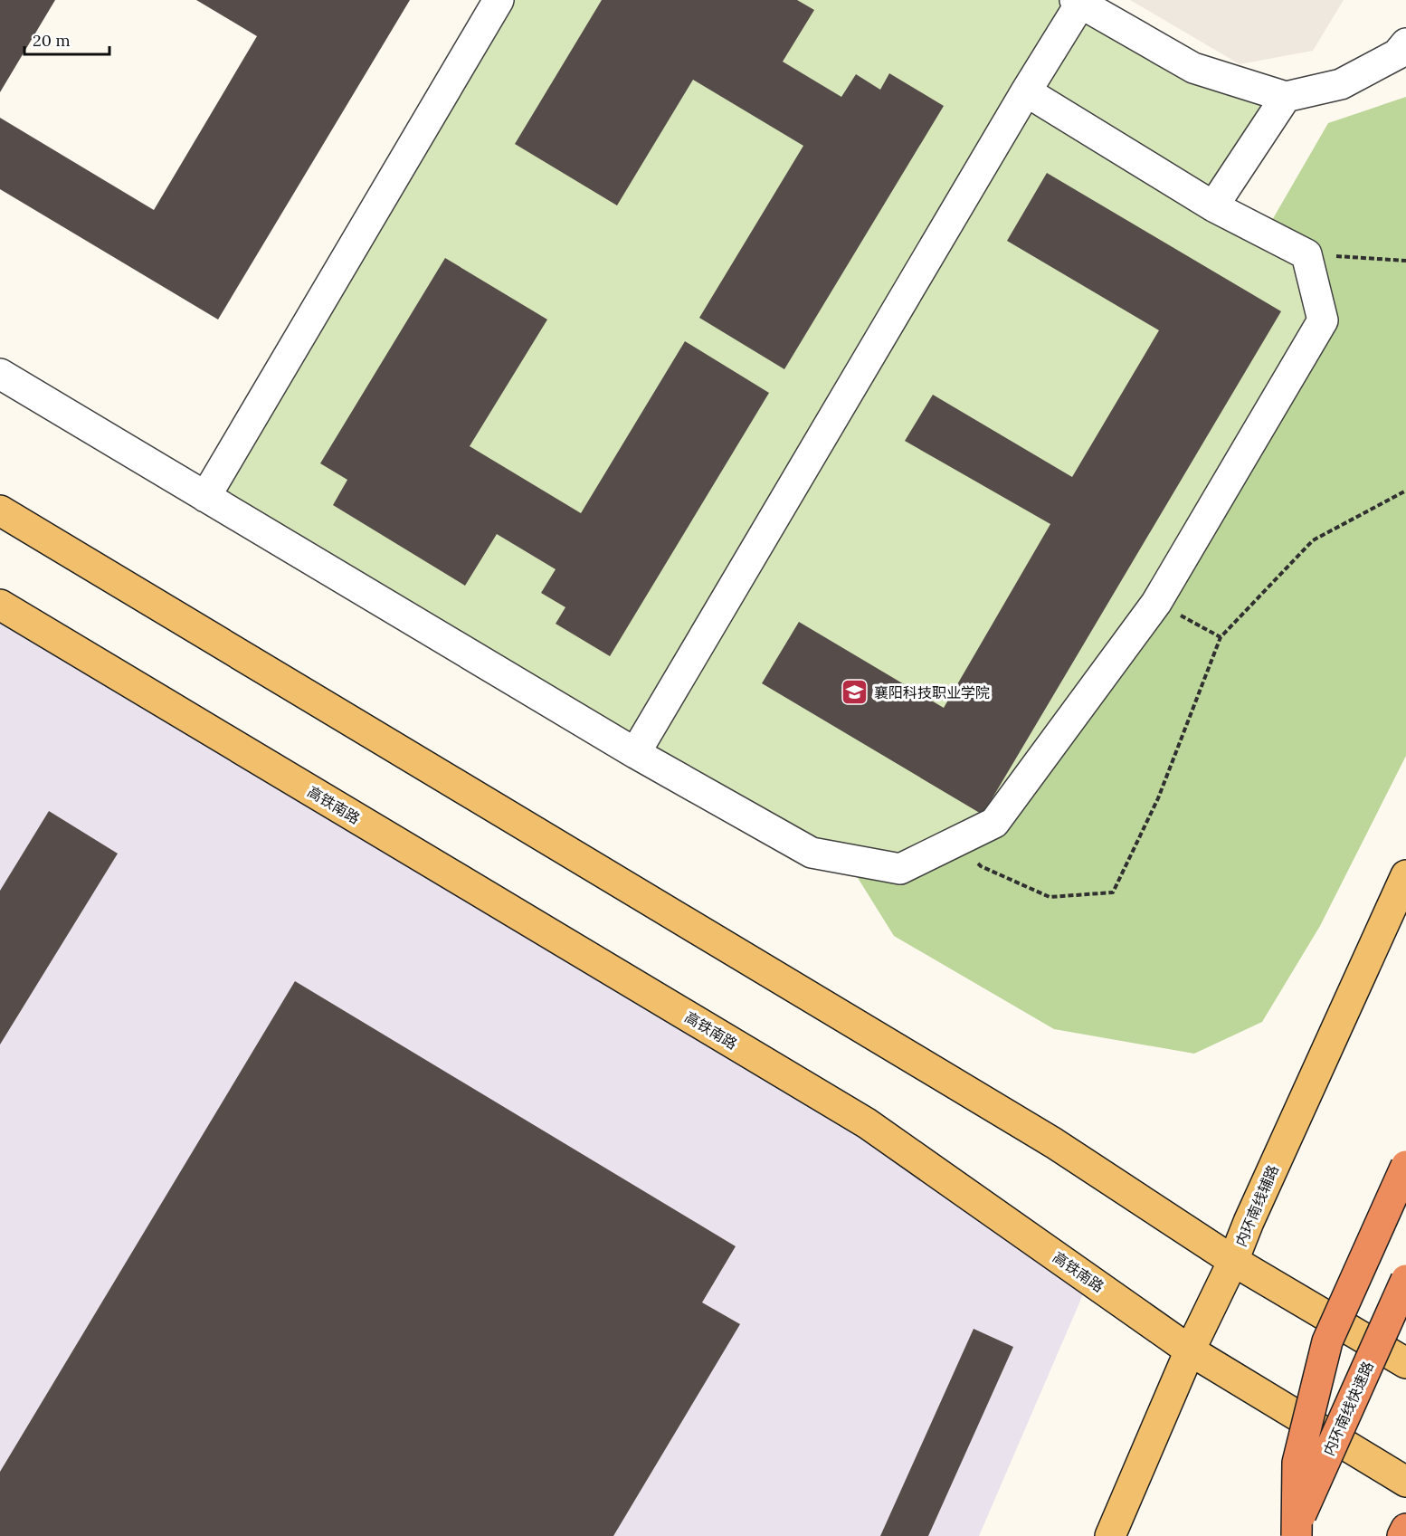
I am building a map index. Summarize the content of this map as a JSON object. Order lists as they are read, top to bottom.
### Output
{
  "streets": {
    "highway": ["内环南线快速路"],
    "main road": ["高铁南路", "内环南线辅路"]
  },
  "crossings": [
    ["高铁南路", "内环南线辅路"]
  ],
  "places": {
    "school or university": ["襄阳科技职业学院"]
  },
  "scale_bar": "20 m"
}
